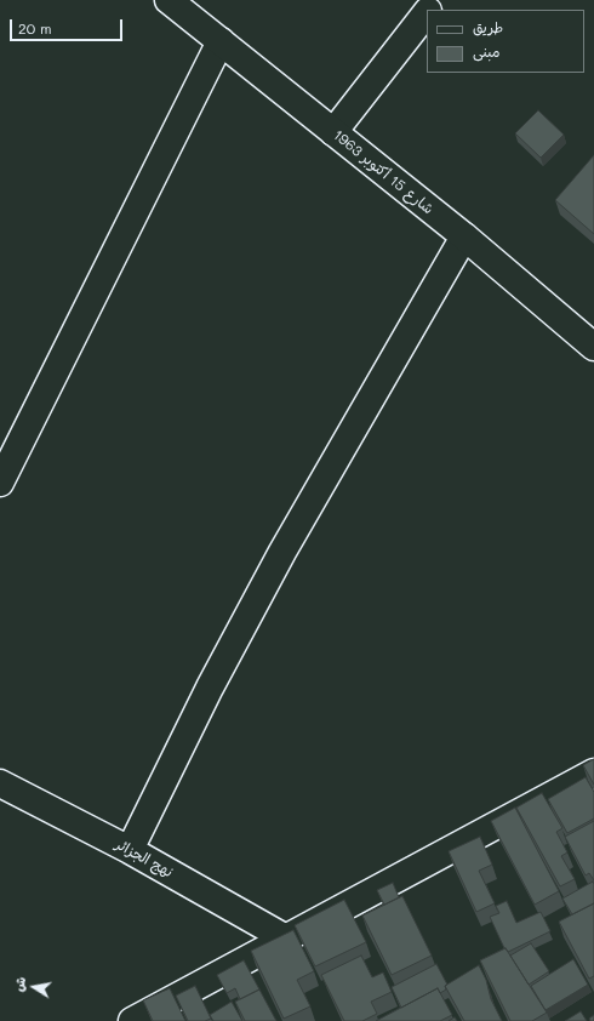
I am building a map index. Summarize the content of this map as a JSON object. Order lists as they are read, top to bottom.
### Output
{
  "streets": {
    "street": ["شارع 15 أكتوبر 1963", "نهج الجزائر"]
  },
  "legend": ["طريق", "مبنى"],
  "scale_bar": "20 m",
  "north": "left"
}
